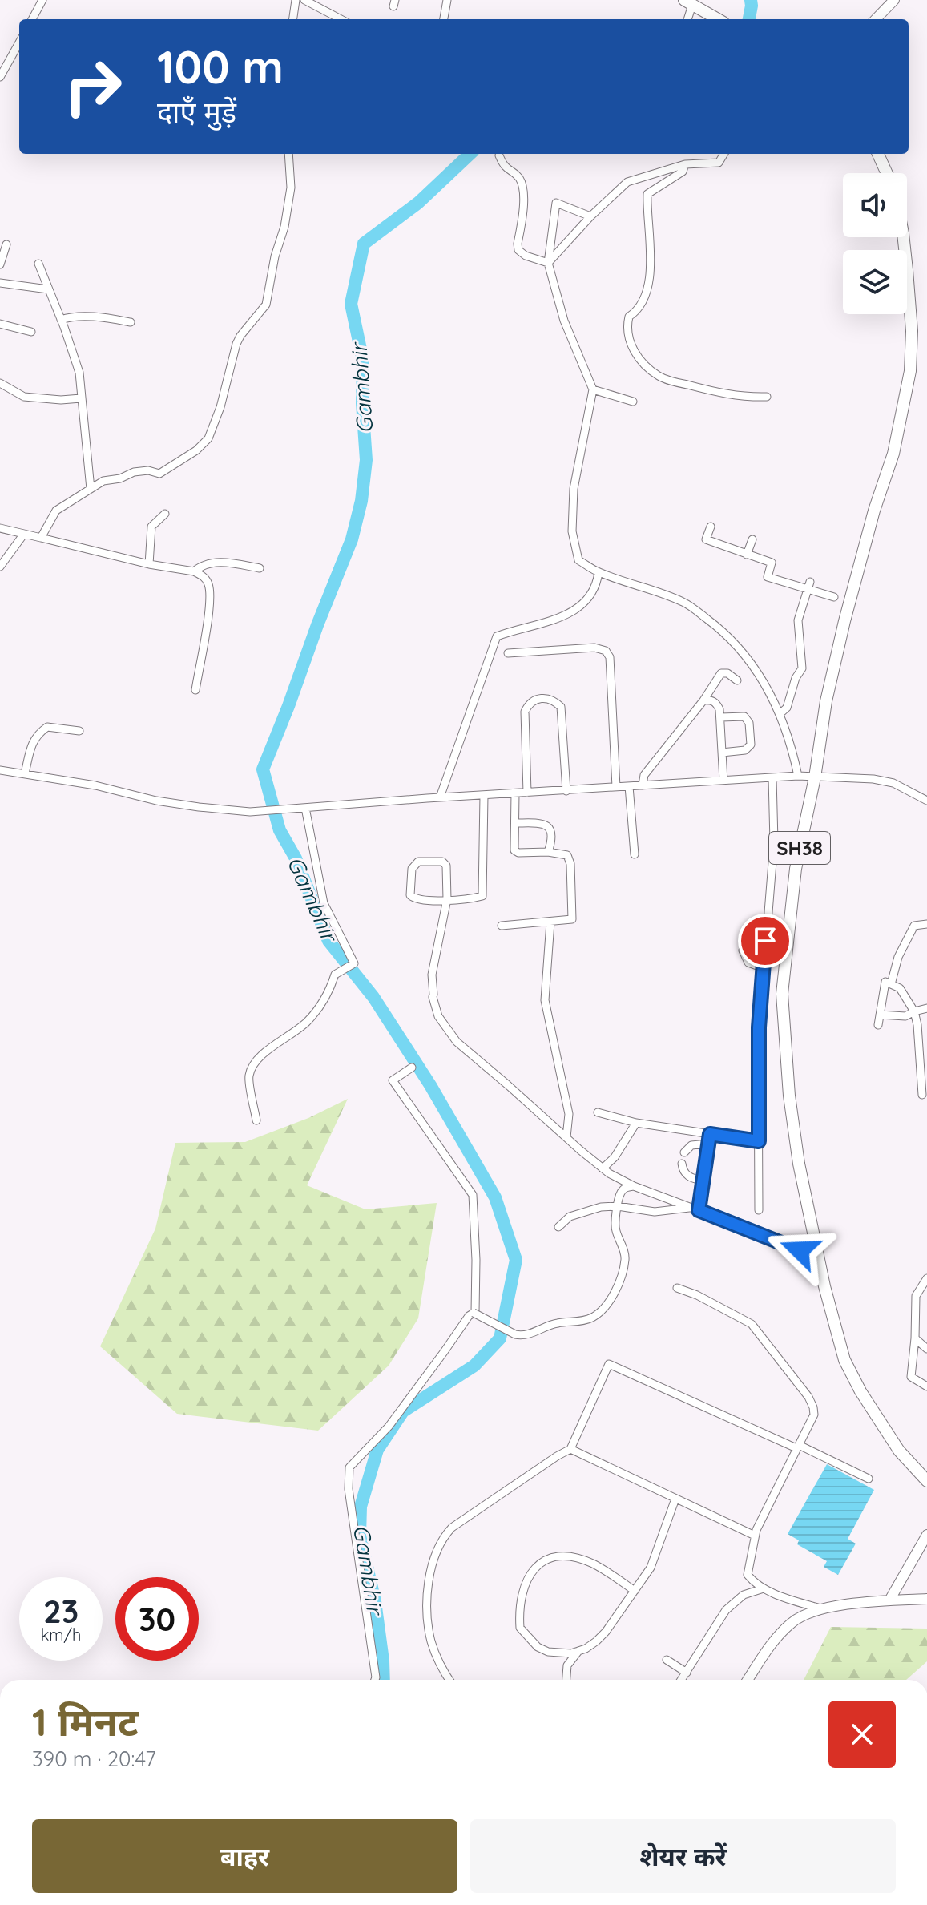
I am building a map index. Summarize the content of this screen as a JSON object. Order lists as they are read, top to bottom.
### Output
{
  "streets": {
    "main road": ["SH38"]
  },
  "water": ["Gambhir"],
  "page": {
    "turn": ["100 m", "दाएँ मुड़ें"],
    "speed": "23 km/h",
    "limit": "30",
    "heading": ["1 मिनट", "390 m · 20:47"],
    "buttons": ["बाहर", "शेयर करें"]
  }
}
